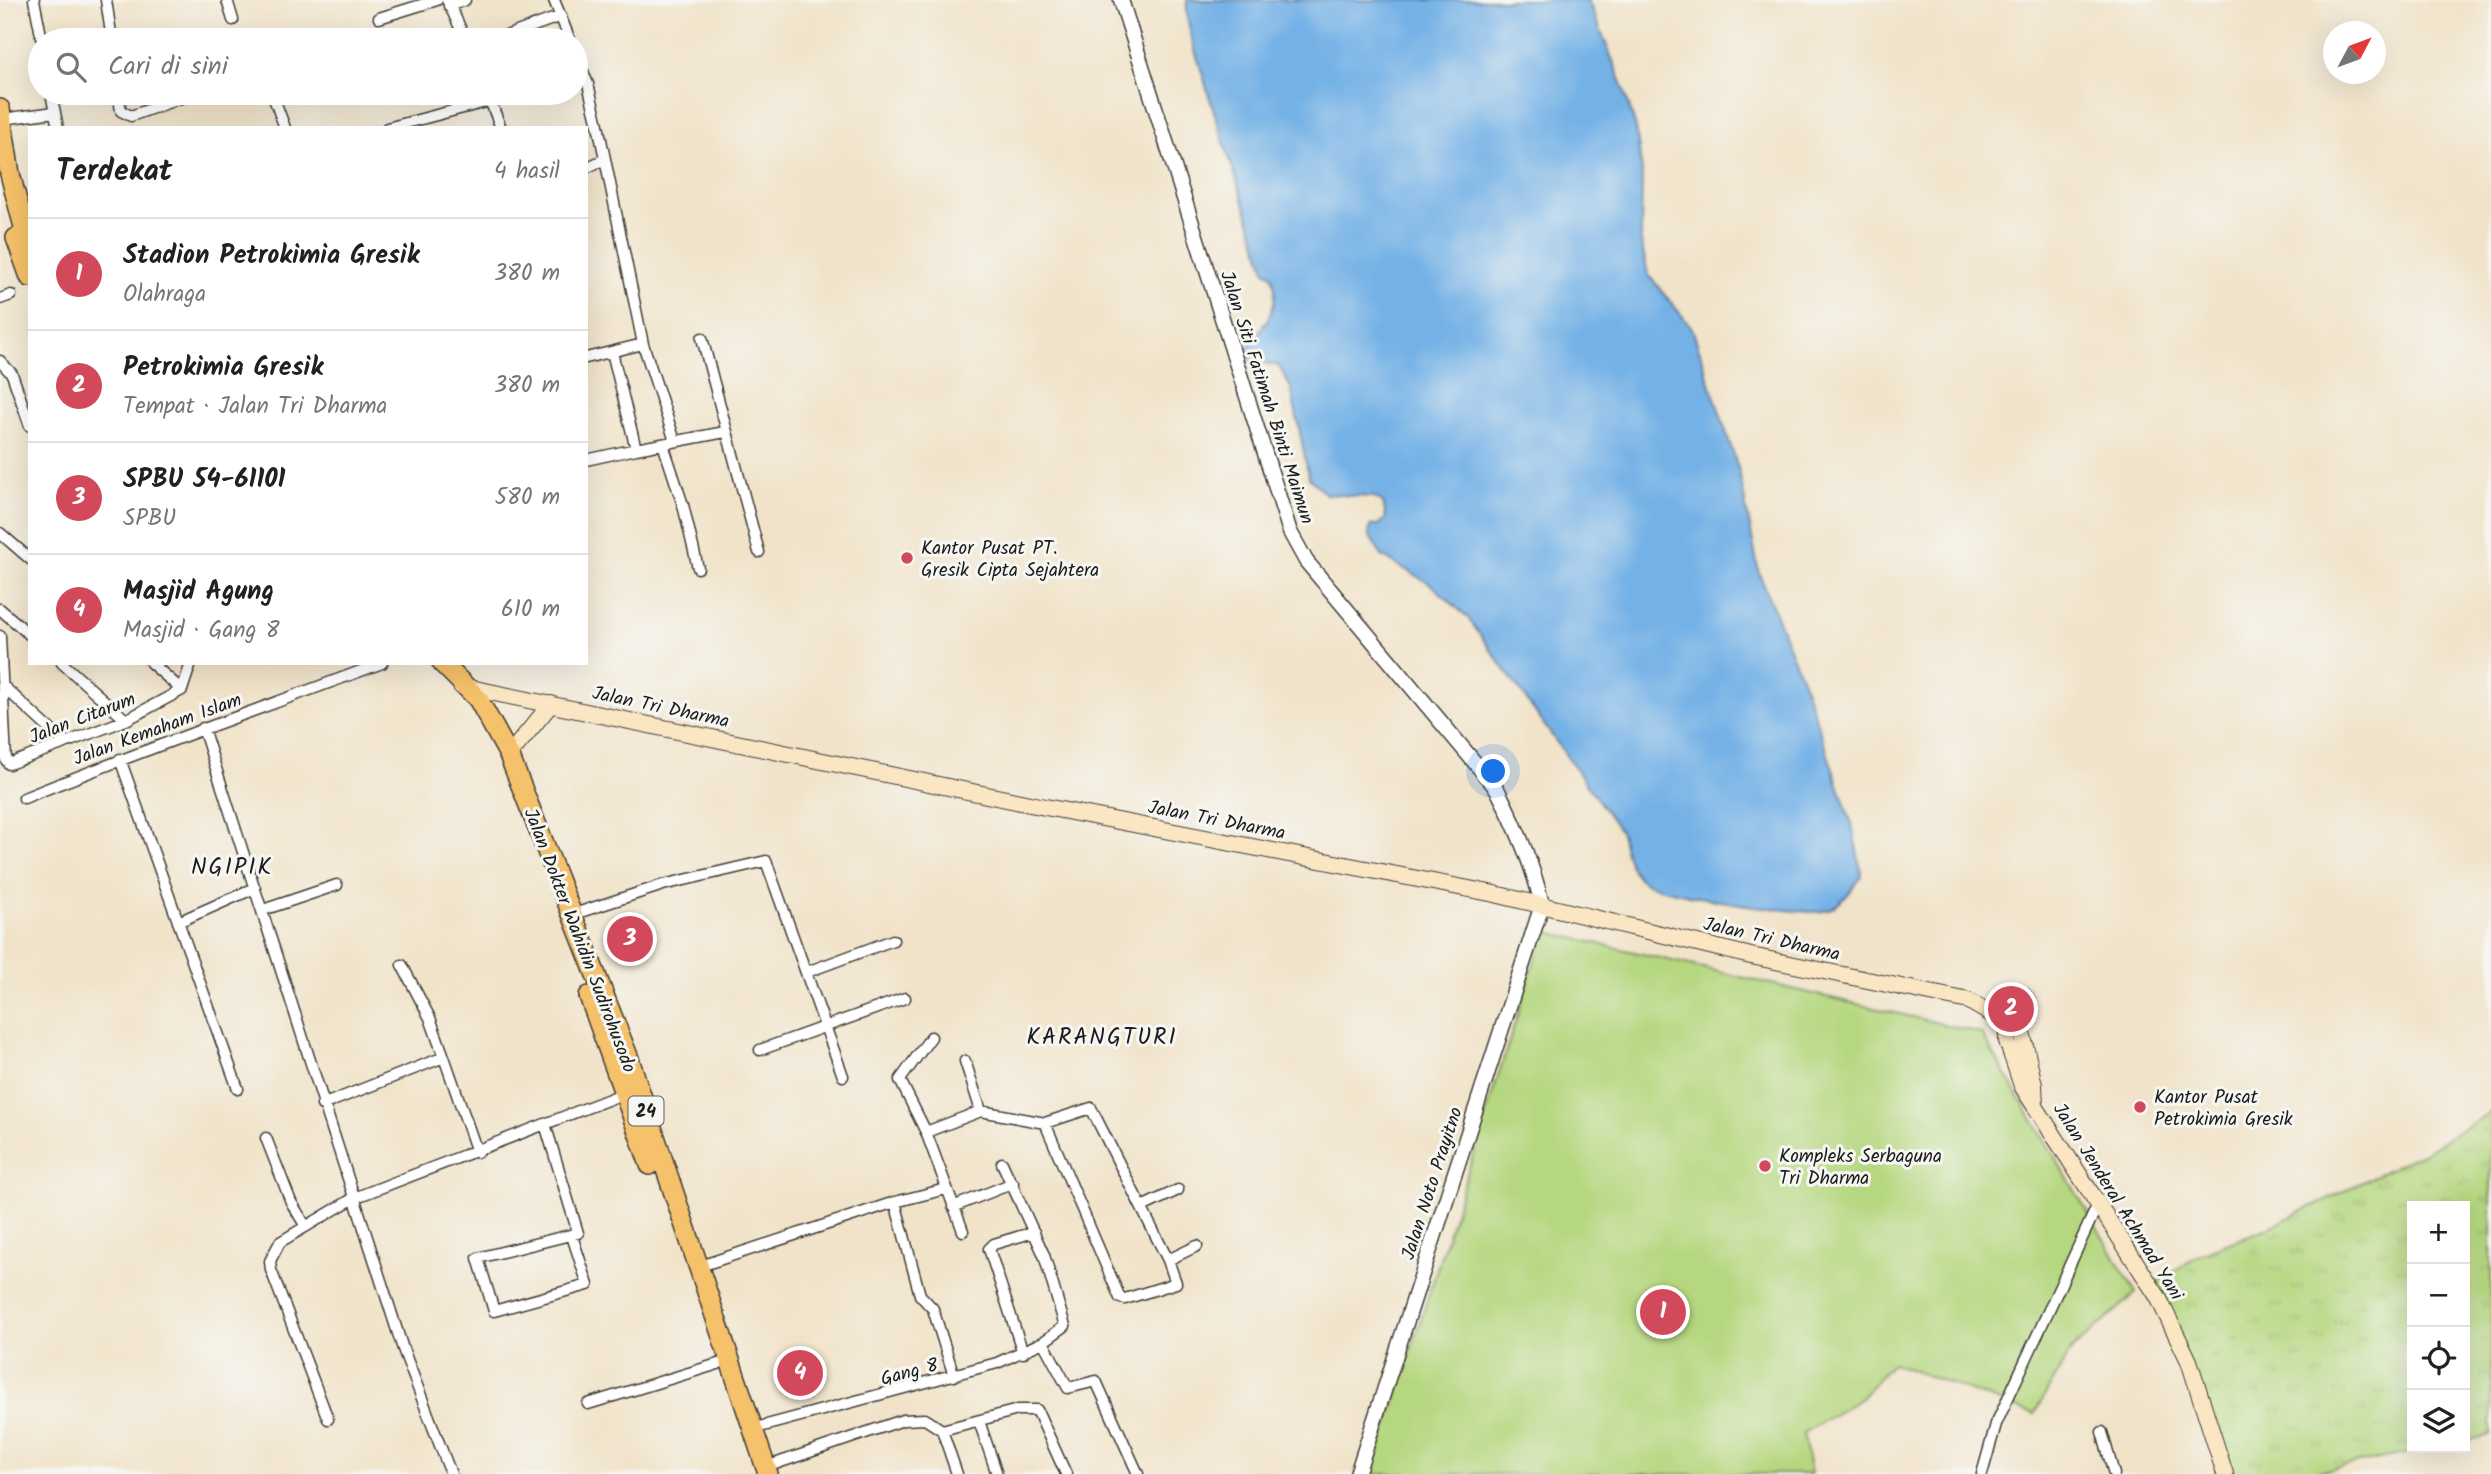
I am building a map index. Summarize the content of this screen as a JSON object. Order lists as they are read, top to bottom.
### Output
{
  "streets": {
    "highway": ["Jalan Dokter Wahidin Sudirohusodo", "24"],
    "main road": ["Jalan Tri Dharma", "Jalan Jenderal Achmad Yani"],
    "street": [
      "Jalan Siti Fatimah Binti Maimun",
      "Jalan Citarum",
      "Jalan Kemaham Islam",
      "Jalan Noto Prayitno",
      "Gang 8"
    ]
  },
  "crossings": [
    ["Jalan Siti Fatimah Binti Maimun", "Jalan Tri Dharma"],
    ["Jalan Siti Fatimah Binti Maimun", "Jalan Noto Prayitno"],
    ["Jalan Tri Dharma", "Jalan Dokter Wahidin Sudirohusodo"],
    ["Jalan Tri Dharma", "Jalan Noto Prayitno"],
    ["Jalan Tri Dharma", "Jalan Jenderal Achmad Yani"],
    ["Jalan Dokter Wahidin Sudirohusodo", "Gang 8"]
  ],
  "districts": ["NGIPIK", "KARANGTURI"],
  "places": ["Kantor Pusat PT. Gresik Cipta Sejahtera", "Kantor Pusat Petrokimia Gresik", "Kompleks Serbaguna Tri Dharma"],
  "north": "top right",
  "page": {
    "search": "Cari di sini",
    "heading": ["Terdekat", "4 hasil"],
    "list": [
      {
        "mark": "1",
        "name": "Stadion Petrokimia Gresik",
        "note": "Olahraga",
        "value": "380 m"
      },
      {
        "mark": "2",
        "name": "Petrokimia Gresik",
        "note": "Tempat · Jalan Tri Dharma",
        "value": "380 m"
      },
      {
        "mark": "3",
        "name": "SPBU 54-61101",
        "note": "SPBU",
        "value": "580 m"
      },
      {
        "mark": "4",
        "name": "Masjid Agung",
        "note": "Masjid · Gang 8",
        "value": "610 m"
      }
    ],
    "pins": [
      "3",
      "2",
      "1",
      "4"
    ],
    "map_buttons": ["+", "−"]
  }
}
